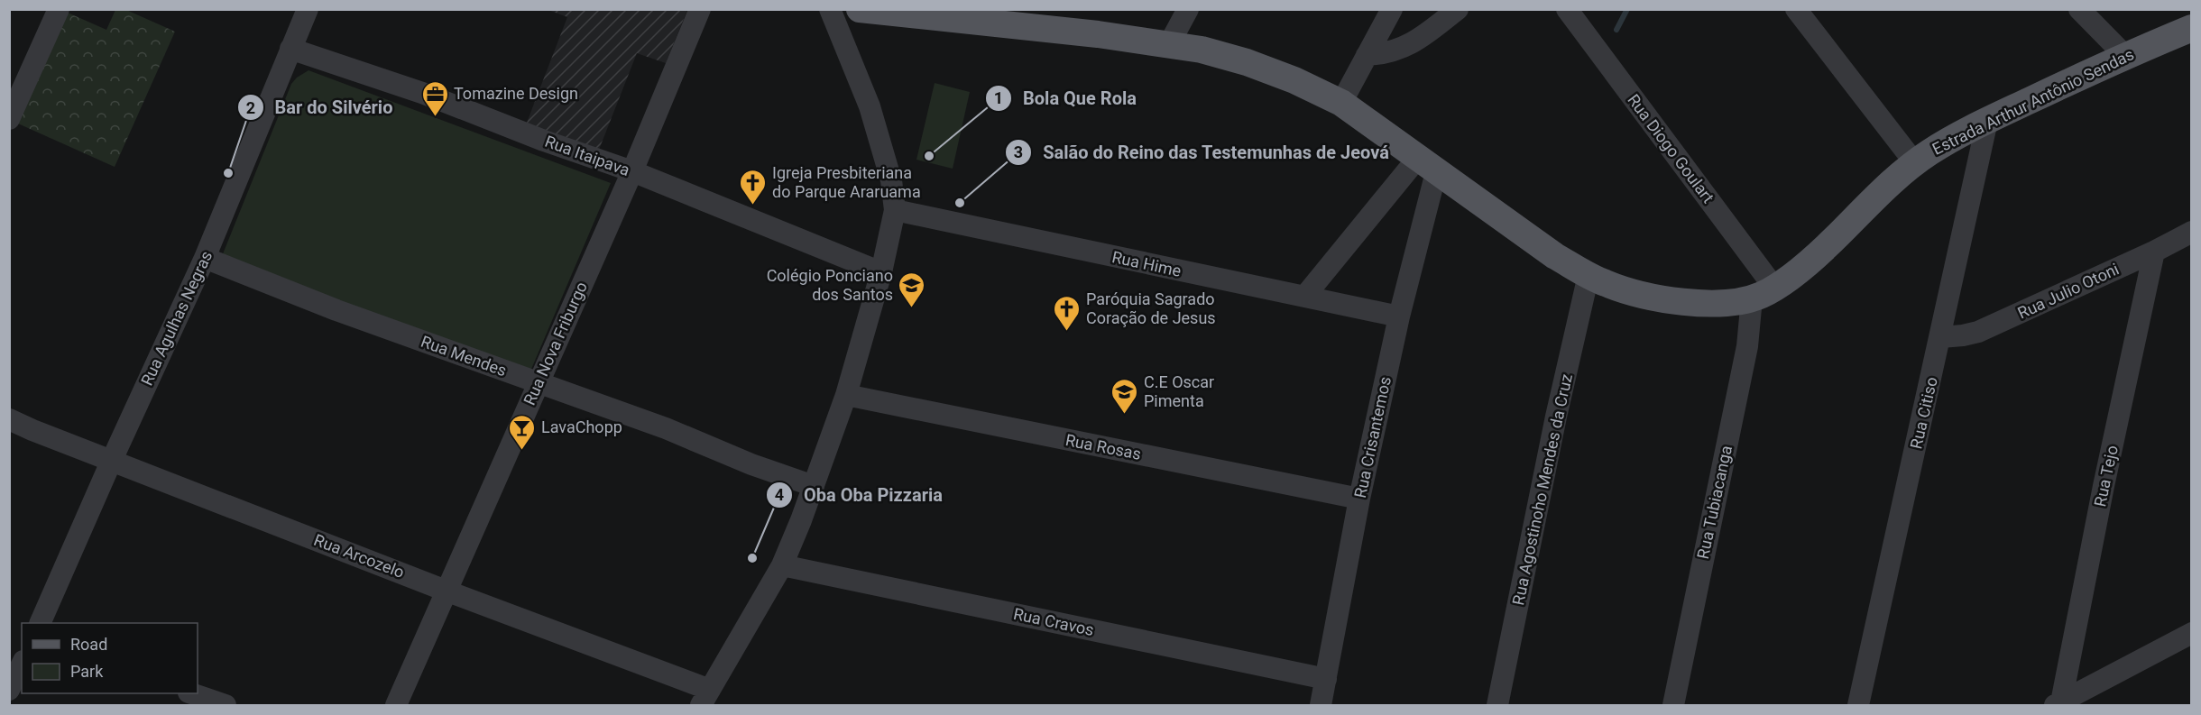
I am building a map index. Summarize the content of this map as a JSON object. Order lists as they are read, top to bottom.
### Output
{
  "streets": {
    "main road": ["Estrada Arthur Antônio Sendas"],
    "street": [
      "Rua Diogo Goulart",
      "Rua Itaipava",
      "Rua Hime",
      "Rua Julio Otoni",
      "Rua Agulhas Negras",
      "Rua Nova Friburgo",
      "Rua Mendes",
      "Rua Citiso",
      "Rua Crisantemos",
      "Rua Rosas",
      "Rua Tejo",
      "Rua Agostinoho Mendes da Cruz",
      "Rua Tubiacanga",
      "Rua Arcozelo",
      "Rua Cravos"
    ]
  },
  "crossings": [
    ["Estrada Arthur Antônio Sendas", "Rua Diogo Goulart"],
    ["Estrada Arthur Antônio Sendas", "Rua Citiso"],
    ["Estrada Arthur Antônio Sendas", "Rua Tubiacanga"],
    ["Rua Diogo Goulart", "Rua Tubiacanga"],
    ["Rua Itaipava", "Rua Agulhas Negras"],
    ["Rua Itaipava", "Rua Nova Friburgo"],
    ["Rua Hime", "Rua Crisantemos"],
    ["Rua Julio Otoni", "Rua Citiso"],
    ["Rua Julio Otoni", "Rua Tejo"],
    ["Rua Agulhas Negras", "Rua Mendes"],
    ["Rua Agulhas Negras", "Rua Arcozelo"],
    ["Rua Nova Friburgo", "Rua Mendes"],
    ["Rua Nova Friburgo", "Rua Arcozelo"],
    ["Rua Crisantemos", "Rua Rosas"],
    ["Rua Crisantemos", "Rua Cravos"]
  ],
  "places": {
    "office": ["Tomazine Design"],
    "other": [
      "Bola Que Rola",
      "Bar do Silvério",
      "Salão do Reino das Testemunhas de Jeová",
      "Oba Oba Pizzaria"
    ],
    "church": ["Igreja Presbiteriana do Parque Araruama", "Paróquia Sagrado Coração de Jesus"],
    "school or university": ["Colégio Ponciano dos Santos", "C.E Oscar Pimenta"],
    "bar": ["LavaChopp"]
  },
  "legend": ["Road", "Park"]
}
